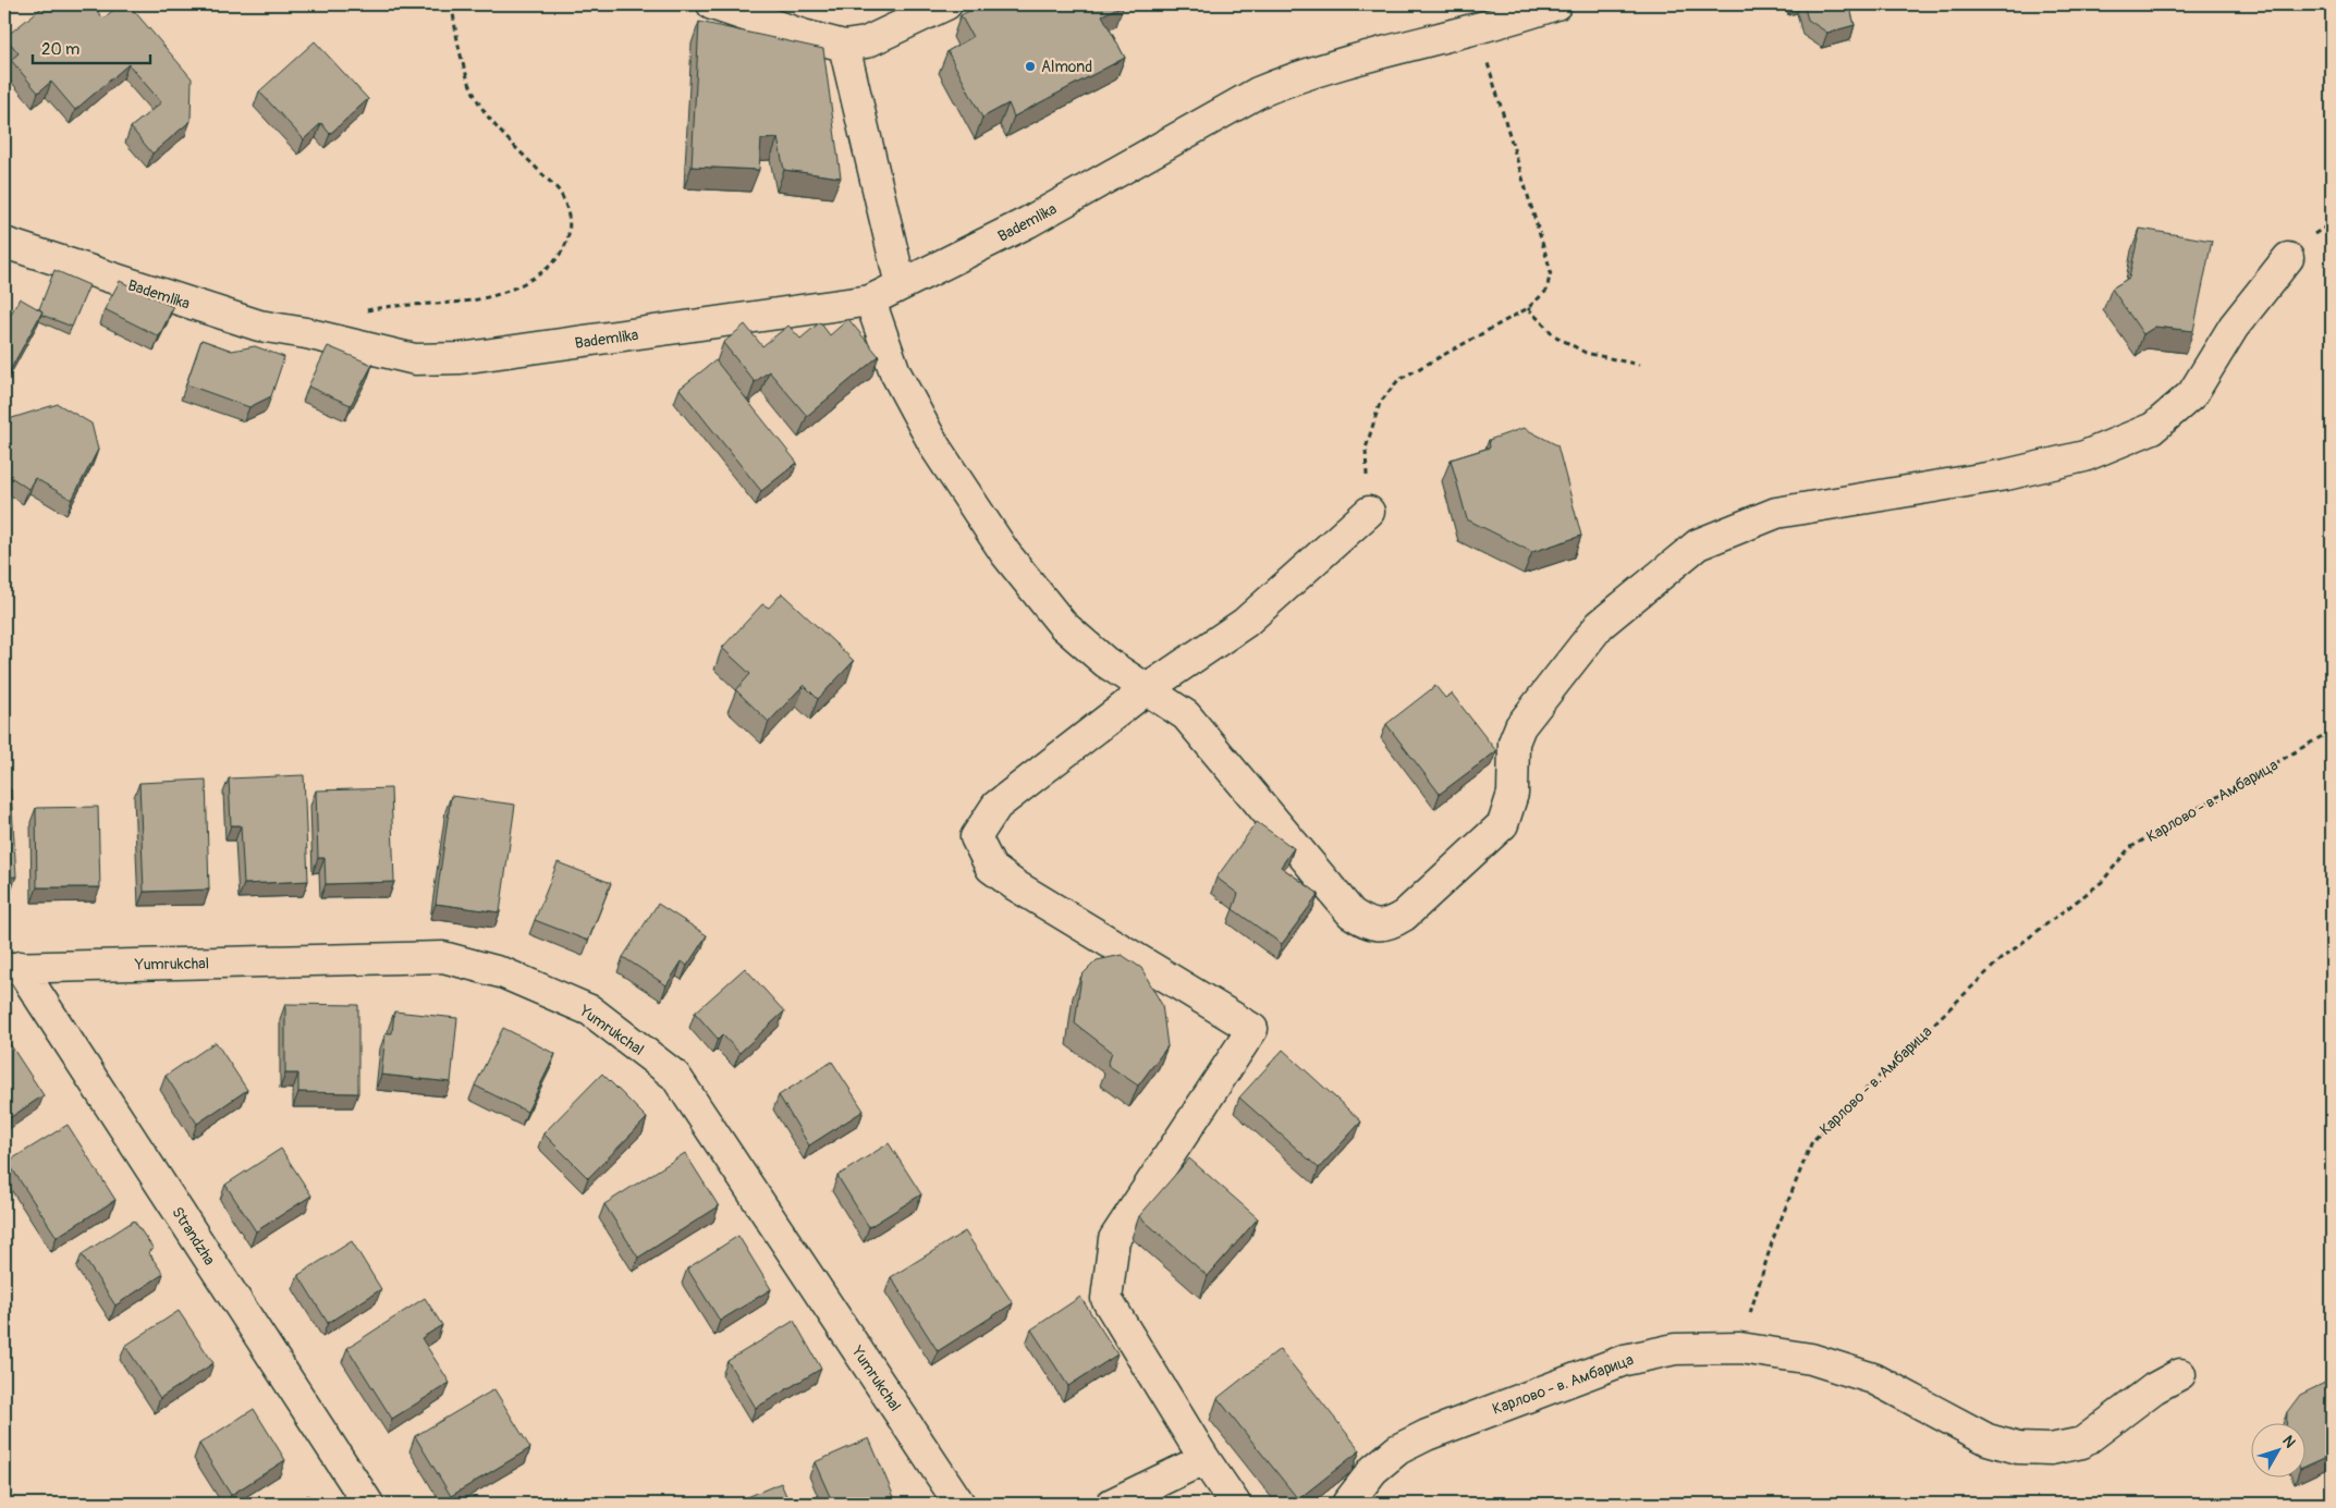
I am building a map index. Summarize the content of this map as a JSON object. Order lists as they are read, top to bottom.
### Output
{
  "streets": {
    "street": [
      "Bademlika",
      "Карлово - в. Амбарица",
      "Yumrukchal",
      "Strandzha"
    ]
  },
  "crossings": [
    ["Yumrukchal", "Strandzha"]
  ],
  "places": ["Almond"],
  "scale_bar": "20 m",
  "north": "top right"
}
